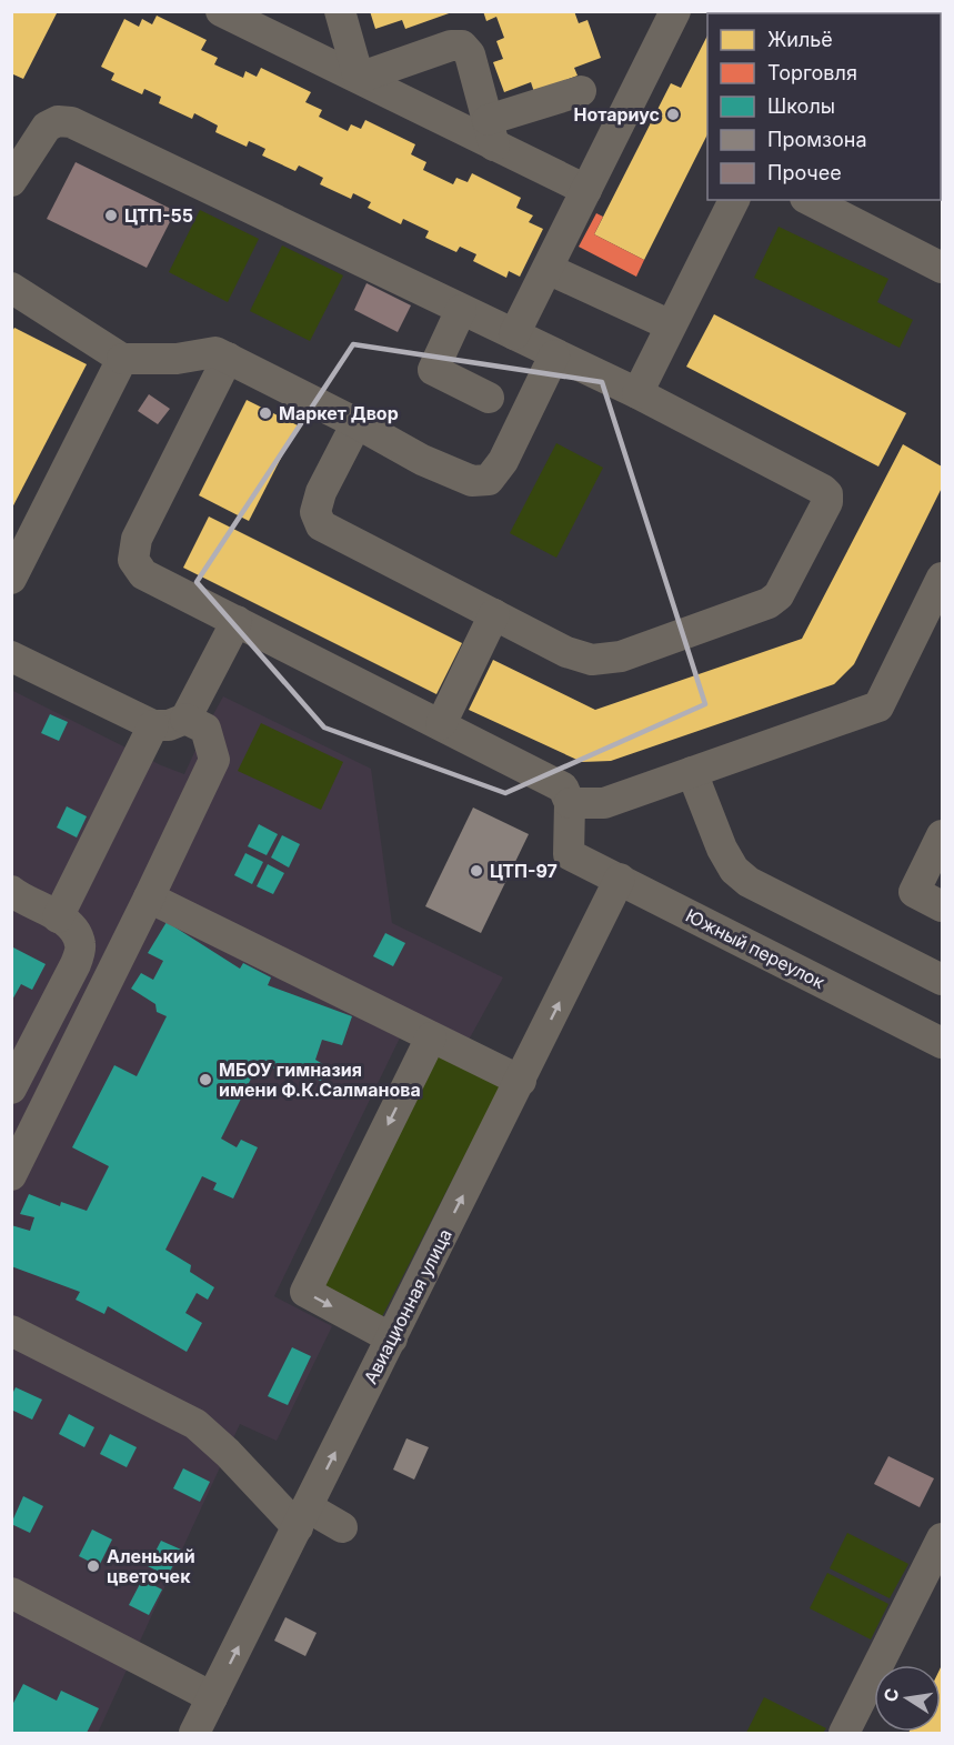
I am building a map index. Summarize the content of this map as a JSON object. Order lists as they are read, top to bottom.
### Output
{
  "streets": {
    "street": ["Южный переулок", "Авиационная улица"]
  },
  "crossings": [
    ["Южный переулок", "Авиационная улица"]
  ],
  "one_way": ["Авиационная улица"],
  "places": [
    "Нотариус",
    "ЦТП-55",
    "Маркет Двор",
    "ЦТП-97",
    "МБОУ гимназия имени Ф.К.Салманова",
    "Аленький цветочек"
  ],
  "legend": [
    "Жильё",
    "Торговля",
    "Школы",
    "Промзона",
    "Прочее"
  ],
  "north": "left"
}
